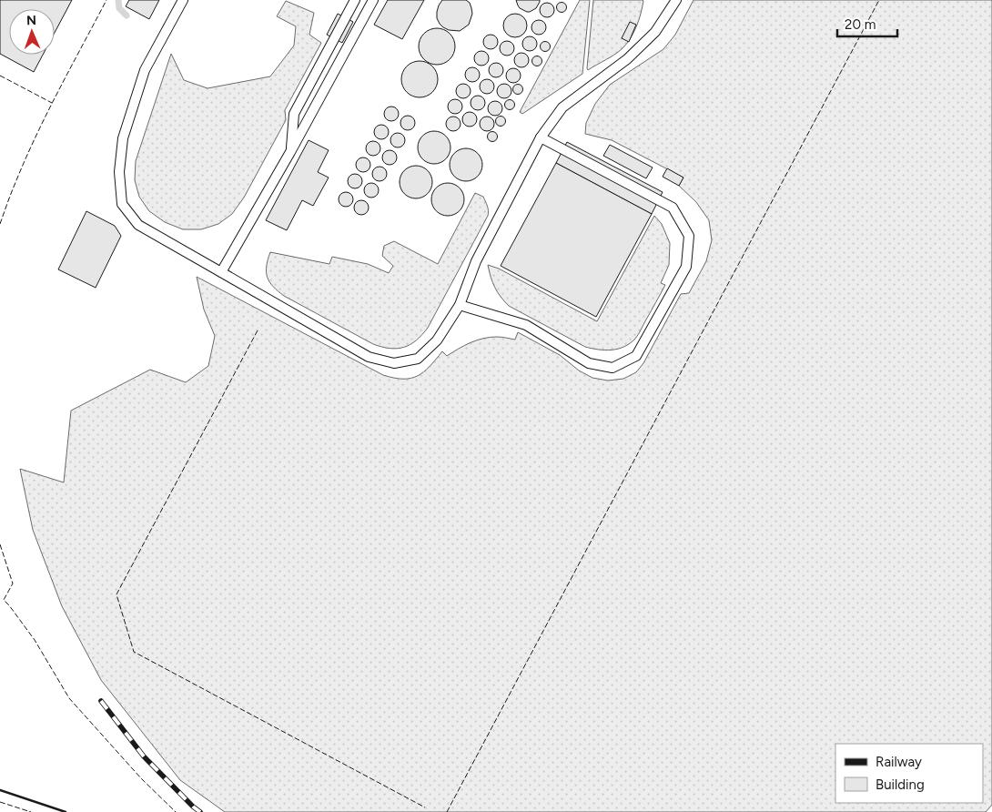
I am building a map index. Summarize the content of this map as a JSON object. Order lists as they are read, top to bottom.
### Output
{
  "legend": ["Railway", "Building"],
  "scale_bar": "20 m",
  "north": "top"
}
